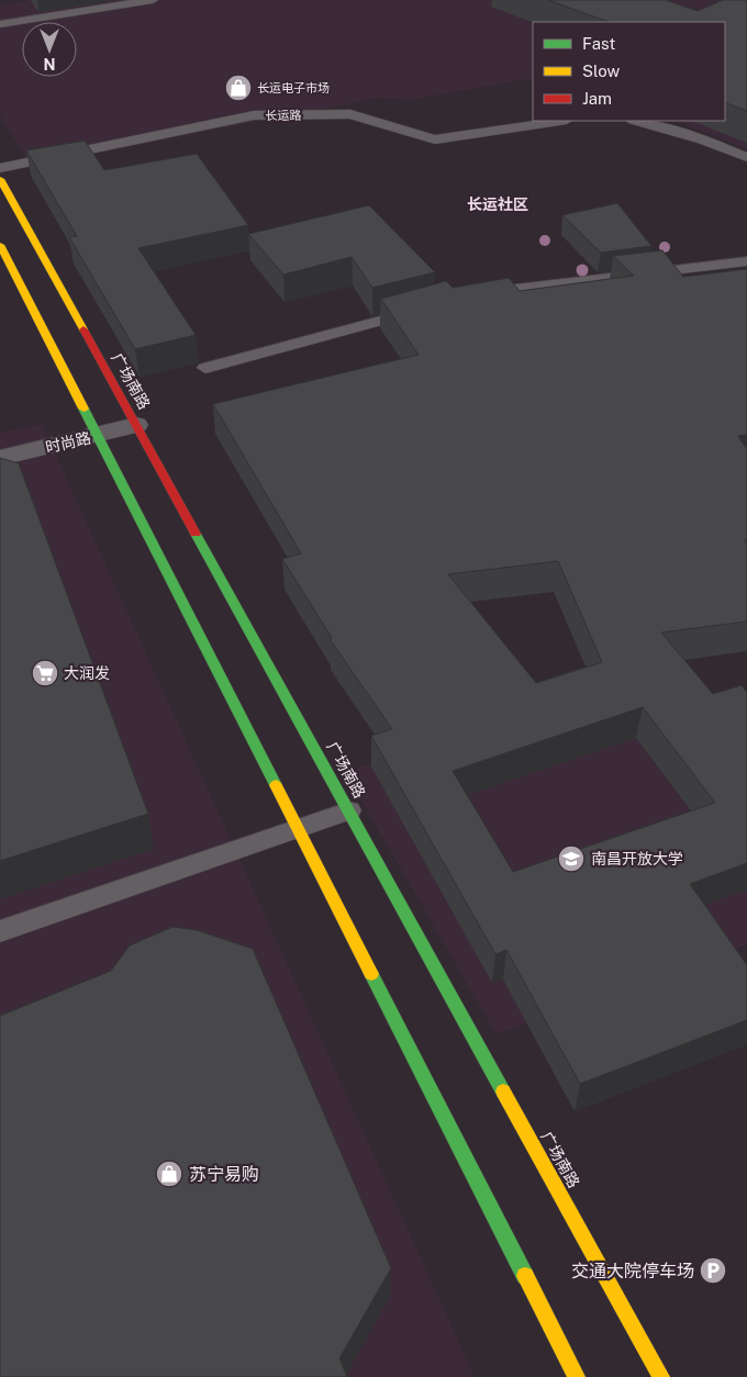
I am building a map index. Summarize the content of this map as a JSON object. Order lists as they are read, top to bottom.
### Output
{
  "streets": {
    "street": ["广场南路", "时尚路"],
    "lane": ["长运路"]
  },
  "crossings": [
    ["广场南路", "时尚路"]
  ],
  "districts": ["长运社区"],
  "places": {
    "shop": ["长运电子市场", "苏宁易购"],
    "supermarket": ["大润发"],
    "school or university": ["南昌开放大学"],
    "parking": ["交通大院停车场"]
  },
  "legend": ["Fast", "Slow", "Jam"],
  "north": "bottom"
}
